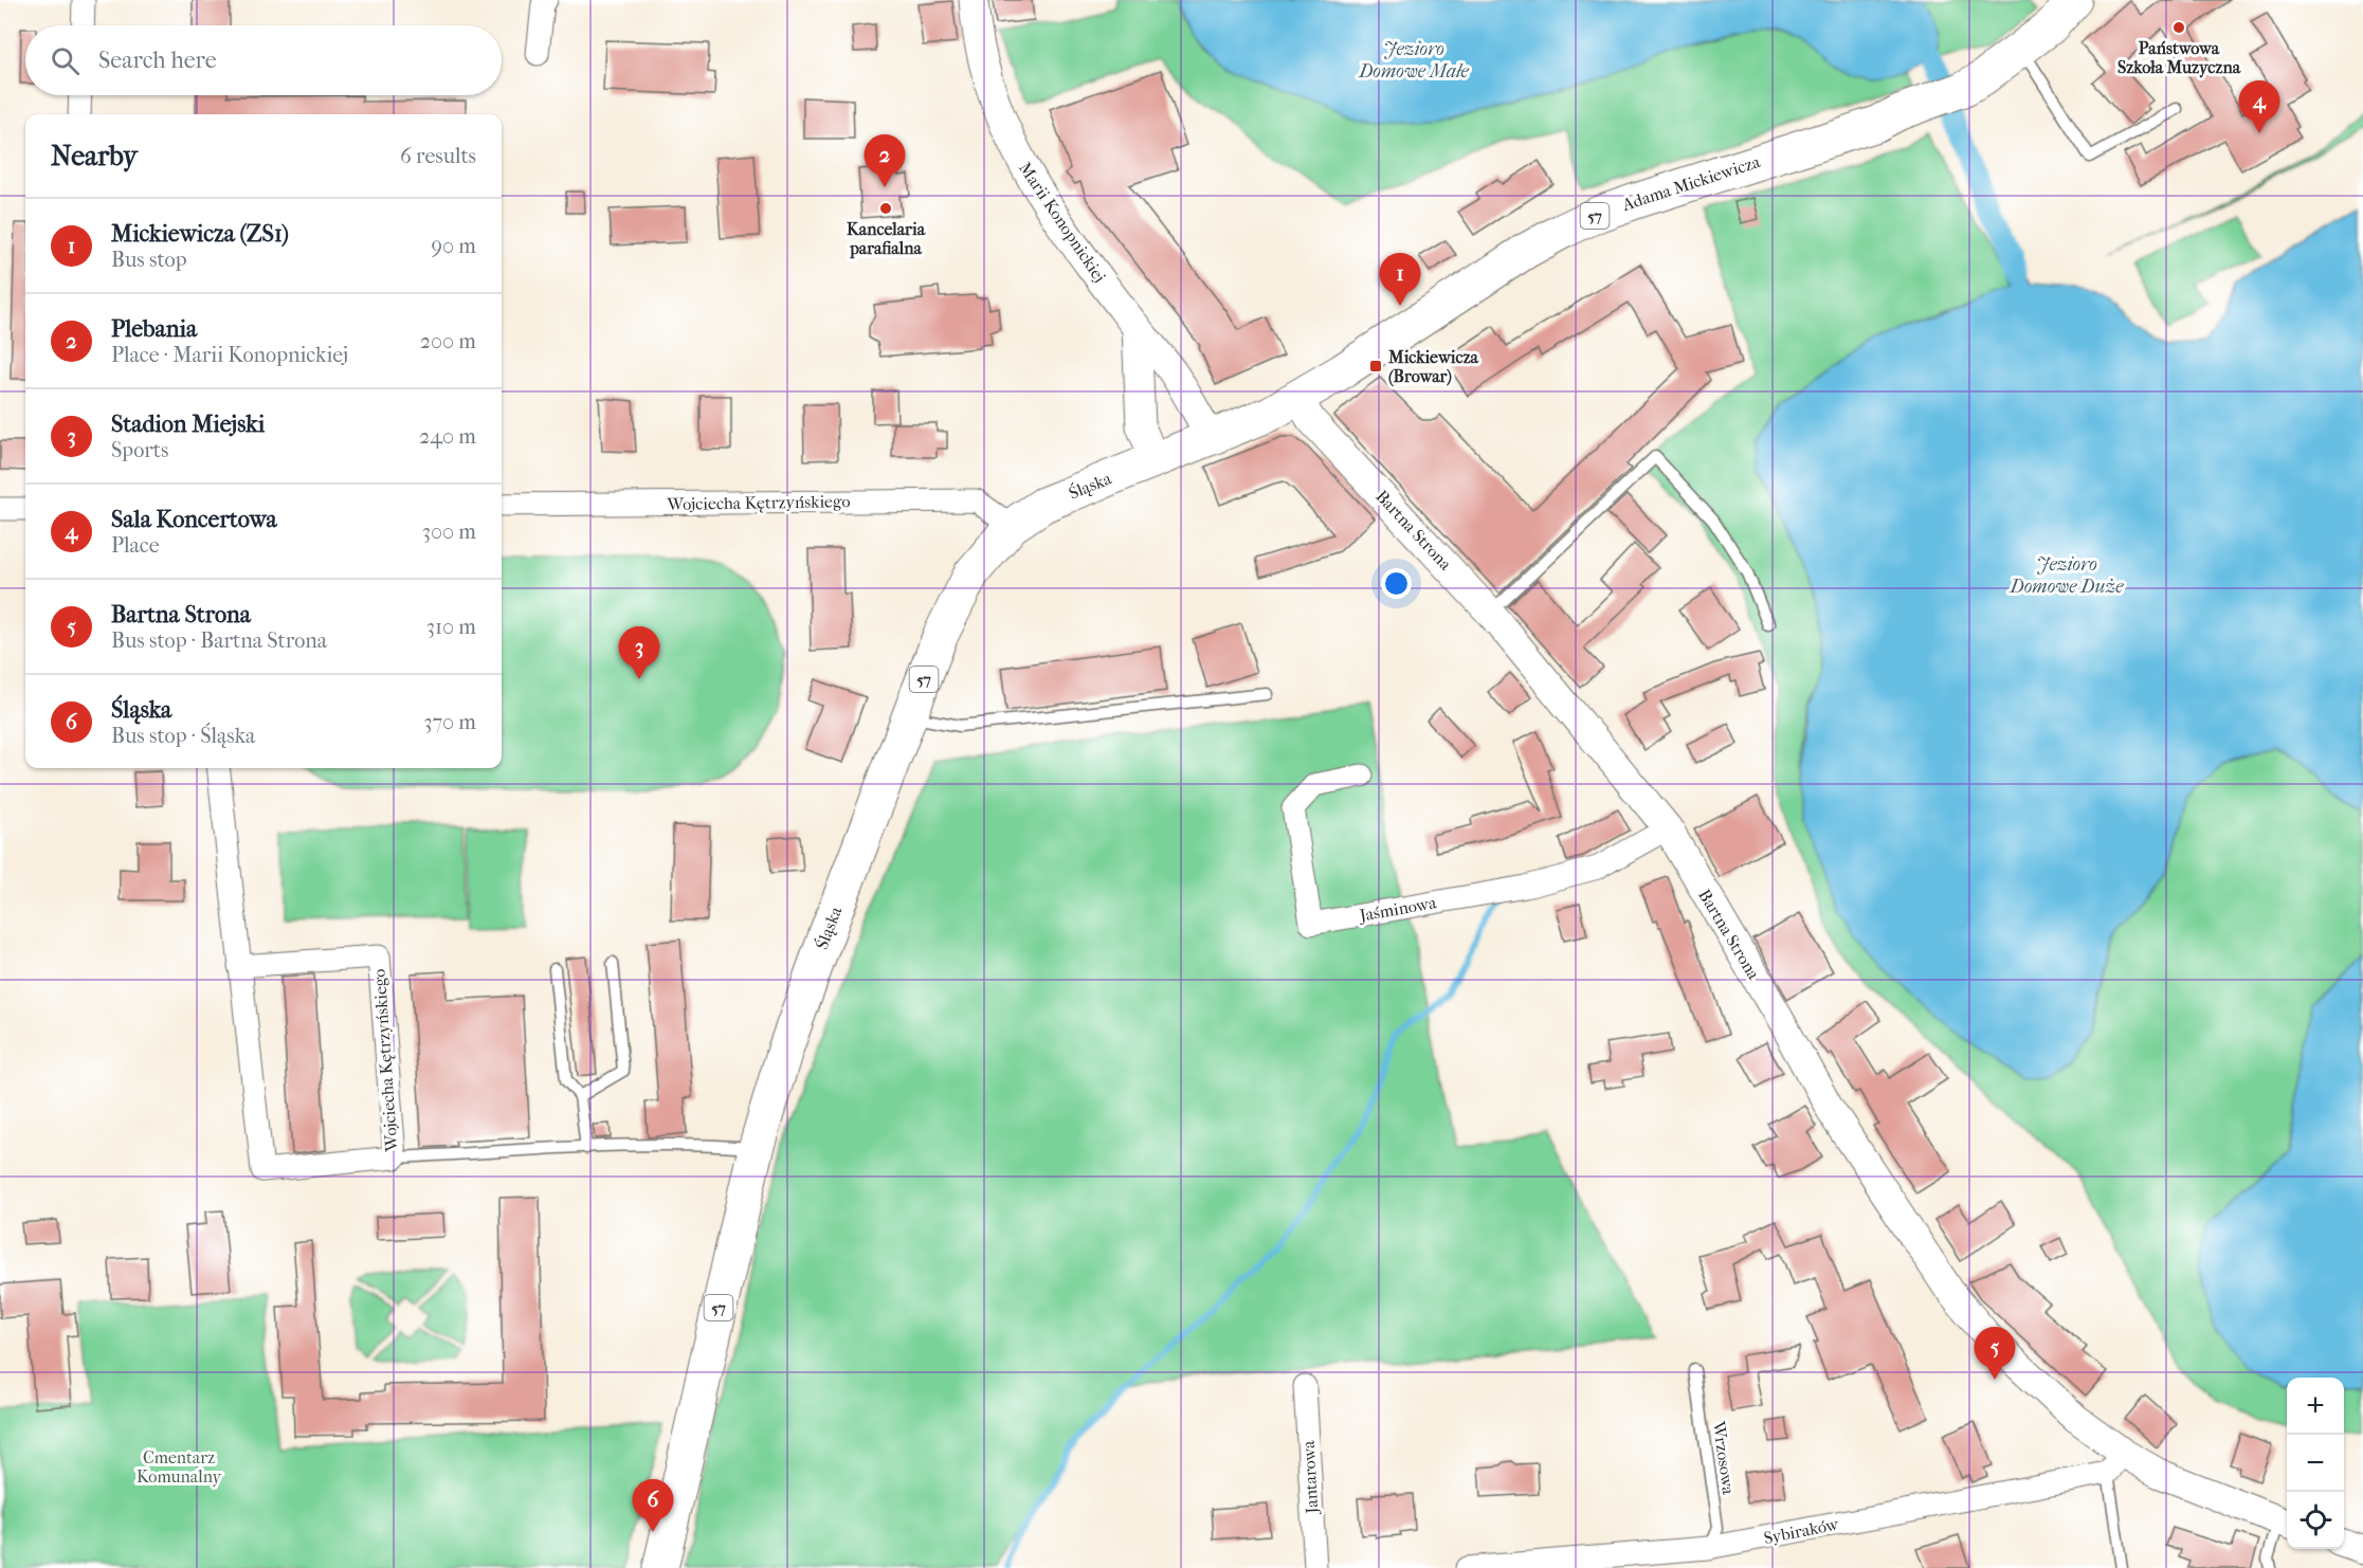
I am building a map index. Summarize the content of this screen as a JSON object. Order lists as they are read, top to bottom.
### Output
{
  "streets": {
    "main road": ["Adama Mickiewicza", "57", "Śląska"],
    "street": [
      "Marii Konopnickiej",
      "Wojciecha Kętrzyńskiego",
      "Bartna Strona",
      "Jaśminowa",
      "Jantarowa",
      "Sybiraków"
    ],
    "lane": ["Wrzosowa"]
  },
  "crossings": [
    ["Adama Mickiewicza", "Marii Konopnickiej"],
    ["Adama Mickiewicza", "Śląska"],
    ["Adama Mickiewicza", "Bartna Strona"],
    ["Marii Konopnickiej", "Śląska"],
    ["Śląska", "Wojciecha Kętrzyńskiego"],
    ["Bartna Strona", "Jaśminowa"],
    ["Bartna Strona", "Sybiraków"],
    ["Wrzosowa", "Sybiraków"]
  ],
  "water": ["Jezioro Domowe Małe", "Jezioro Domowe Duże"],
  "parks": ["Cmentarz Komunalny"],
  "places": {
    "other": ["Państwowa Szkoła Muzyczna", "Kancelaria parafialna"],
    "transit": ["Mickiewicza (Browar)"]
  },
  "page": {
    "search": "Search here",
    "pins": [
      "4",
      "2",
      "1",
      "3",
      "5",
      "6"
    ],
    "heading": ["Nearby", "6 results"],
    "list": [
      {
        "mark": "1",
        "name": "Mickiewicza (ZS1)",
        "note": "Bus stop",
        "value": "90 m"
      },
      {
        "mark": "2",
        "name": "Plebania",
        "note": "Place · Marii Konopnickiej",
        "value": "200 m"
      },
      {
        "mark": "3",
        "name": "Stadion Miejski",
        "note": "Sports",
        "value": "240 m"
      },
      {
        "mark": "4",
        "name": "Sala Koncertowa",
        "note": "Place",
        "value": "300 m"
      },
      {
        "mark": "5",
        "name": "Bartna Strona",
        "note": "Bus stop · Bartna Strona",
        "value": "310 m"
      },
      {
        "mark": "6",
        "name": "Śląska",
        "note": "Bus stop · Śląska",
        "value": "370 m"
      }
    ],
    "map_buttons": ["+", "−"]
  }
}
